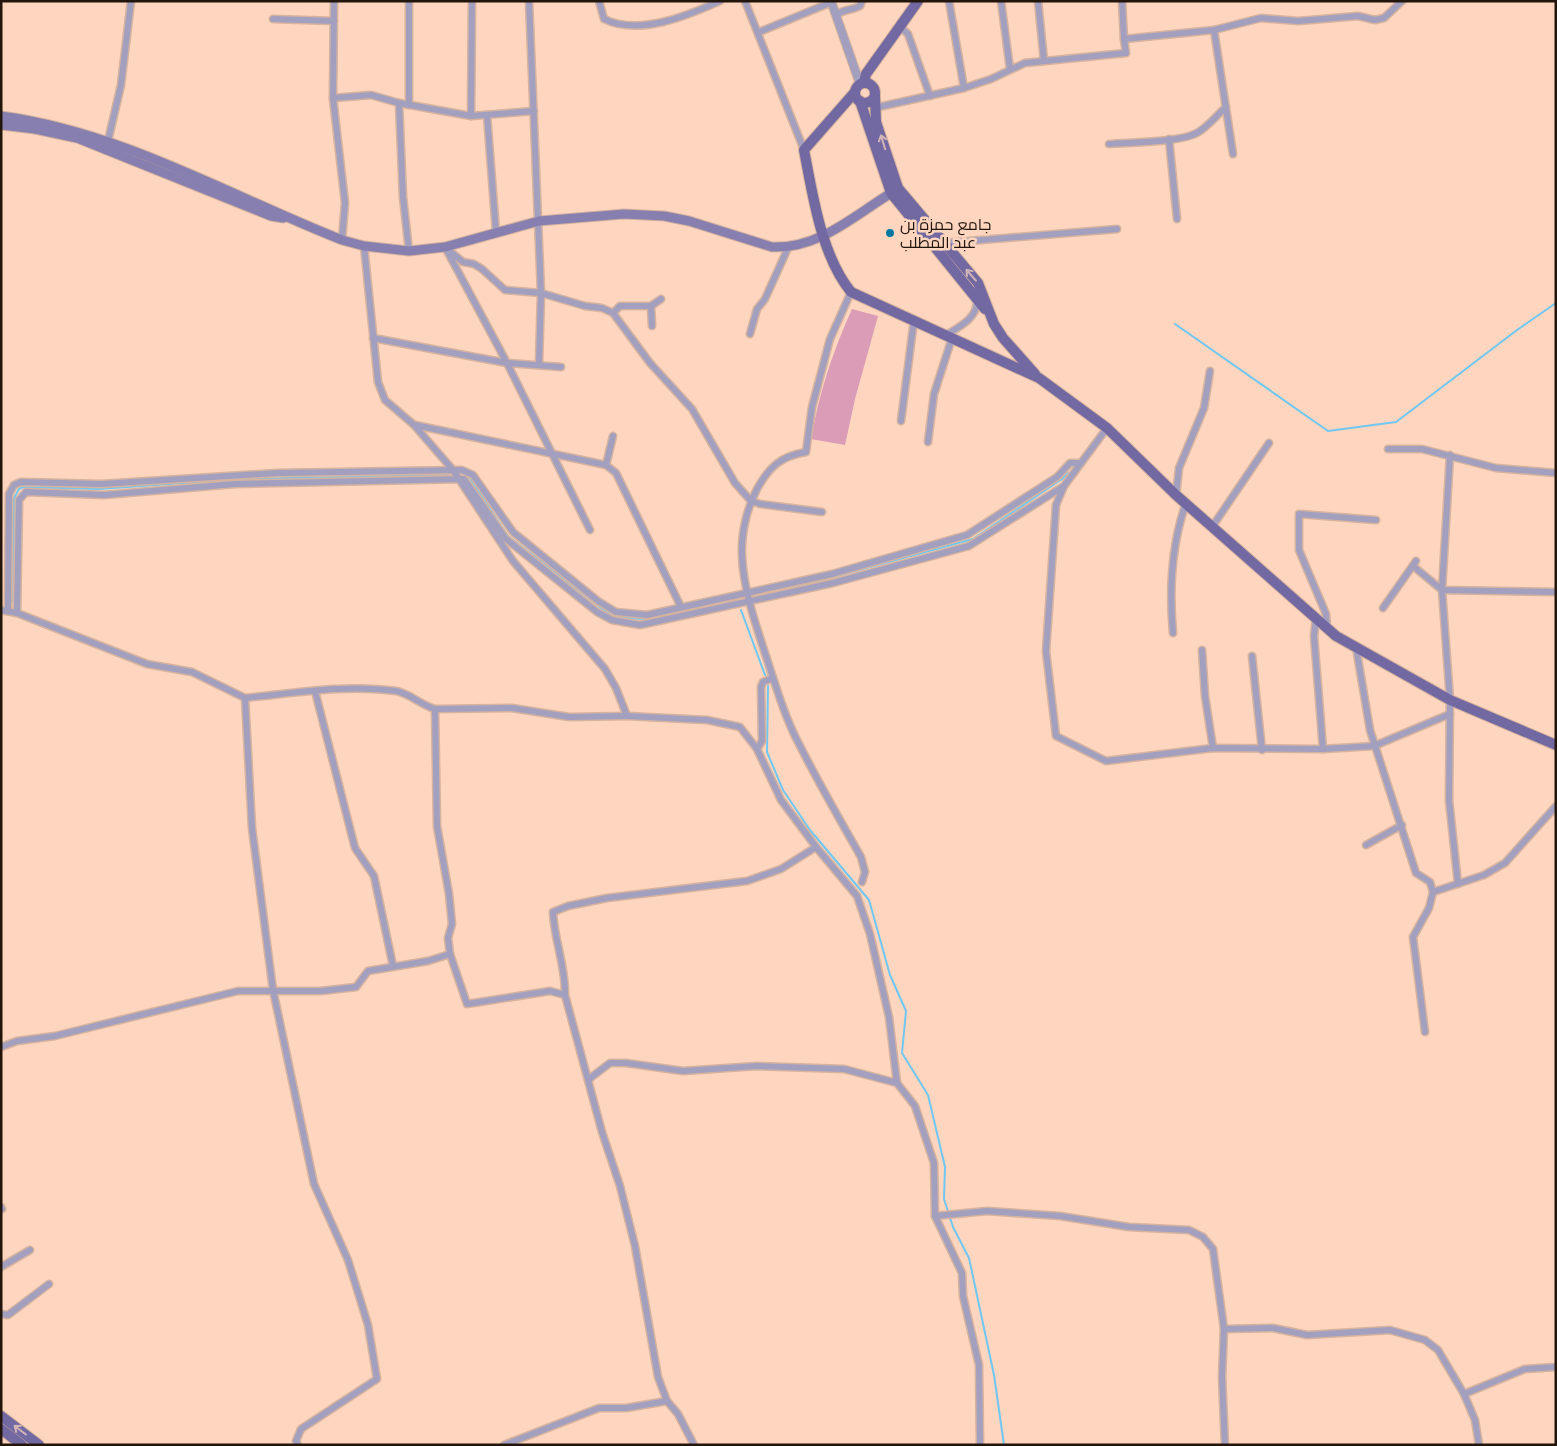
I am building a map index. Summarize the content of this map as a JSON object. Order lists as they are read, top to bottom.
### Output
{
  "places": ["جامع حمزة بن عبد المطلب"]
}
